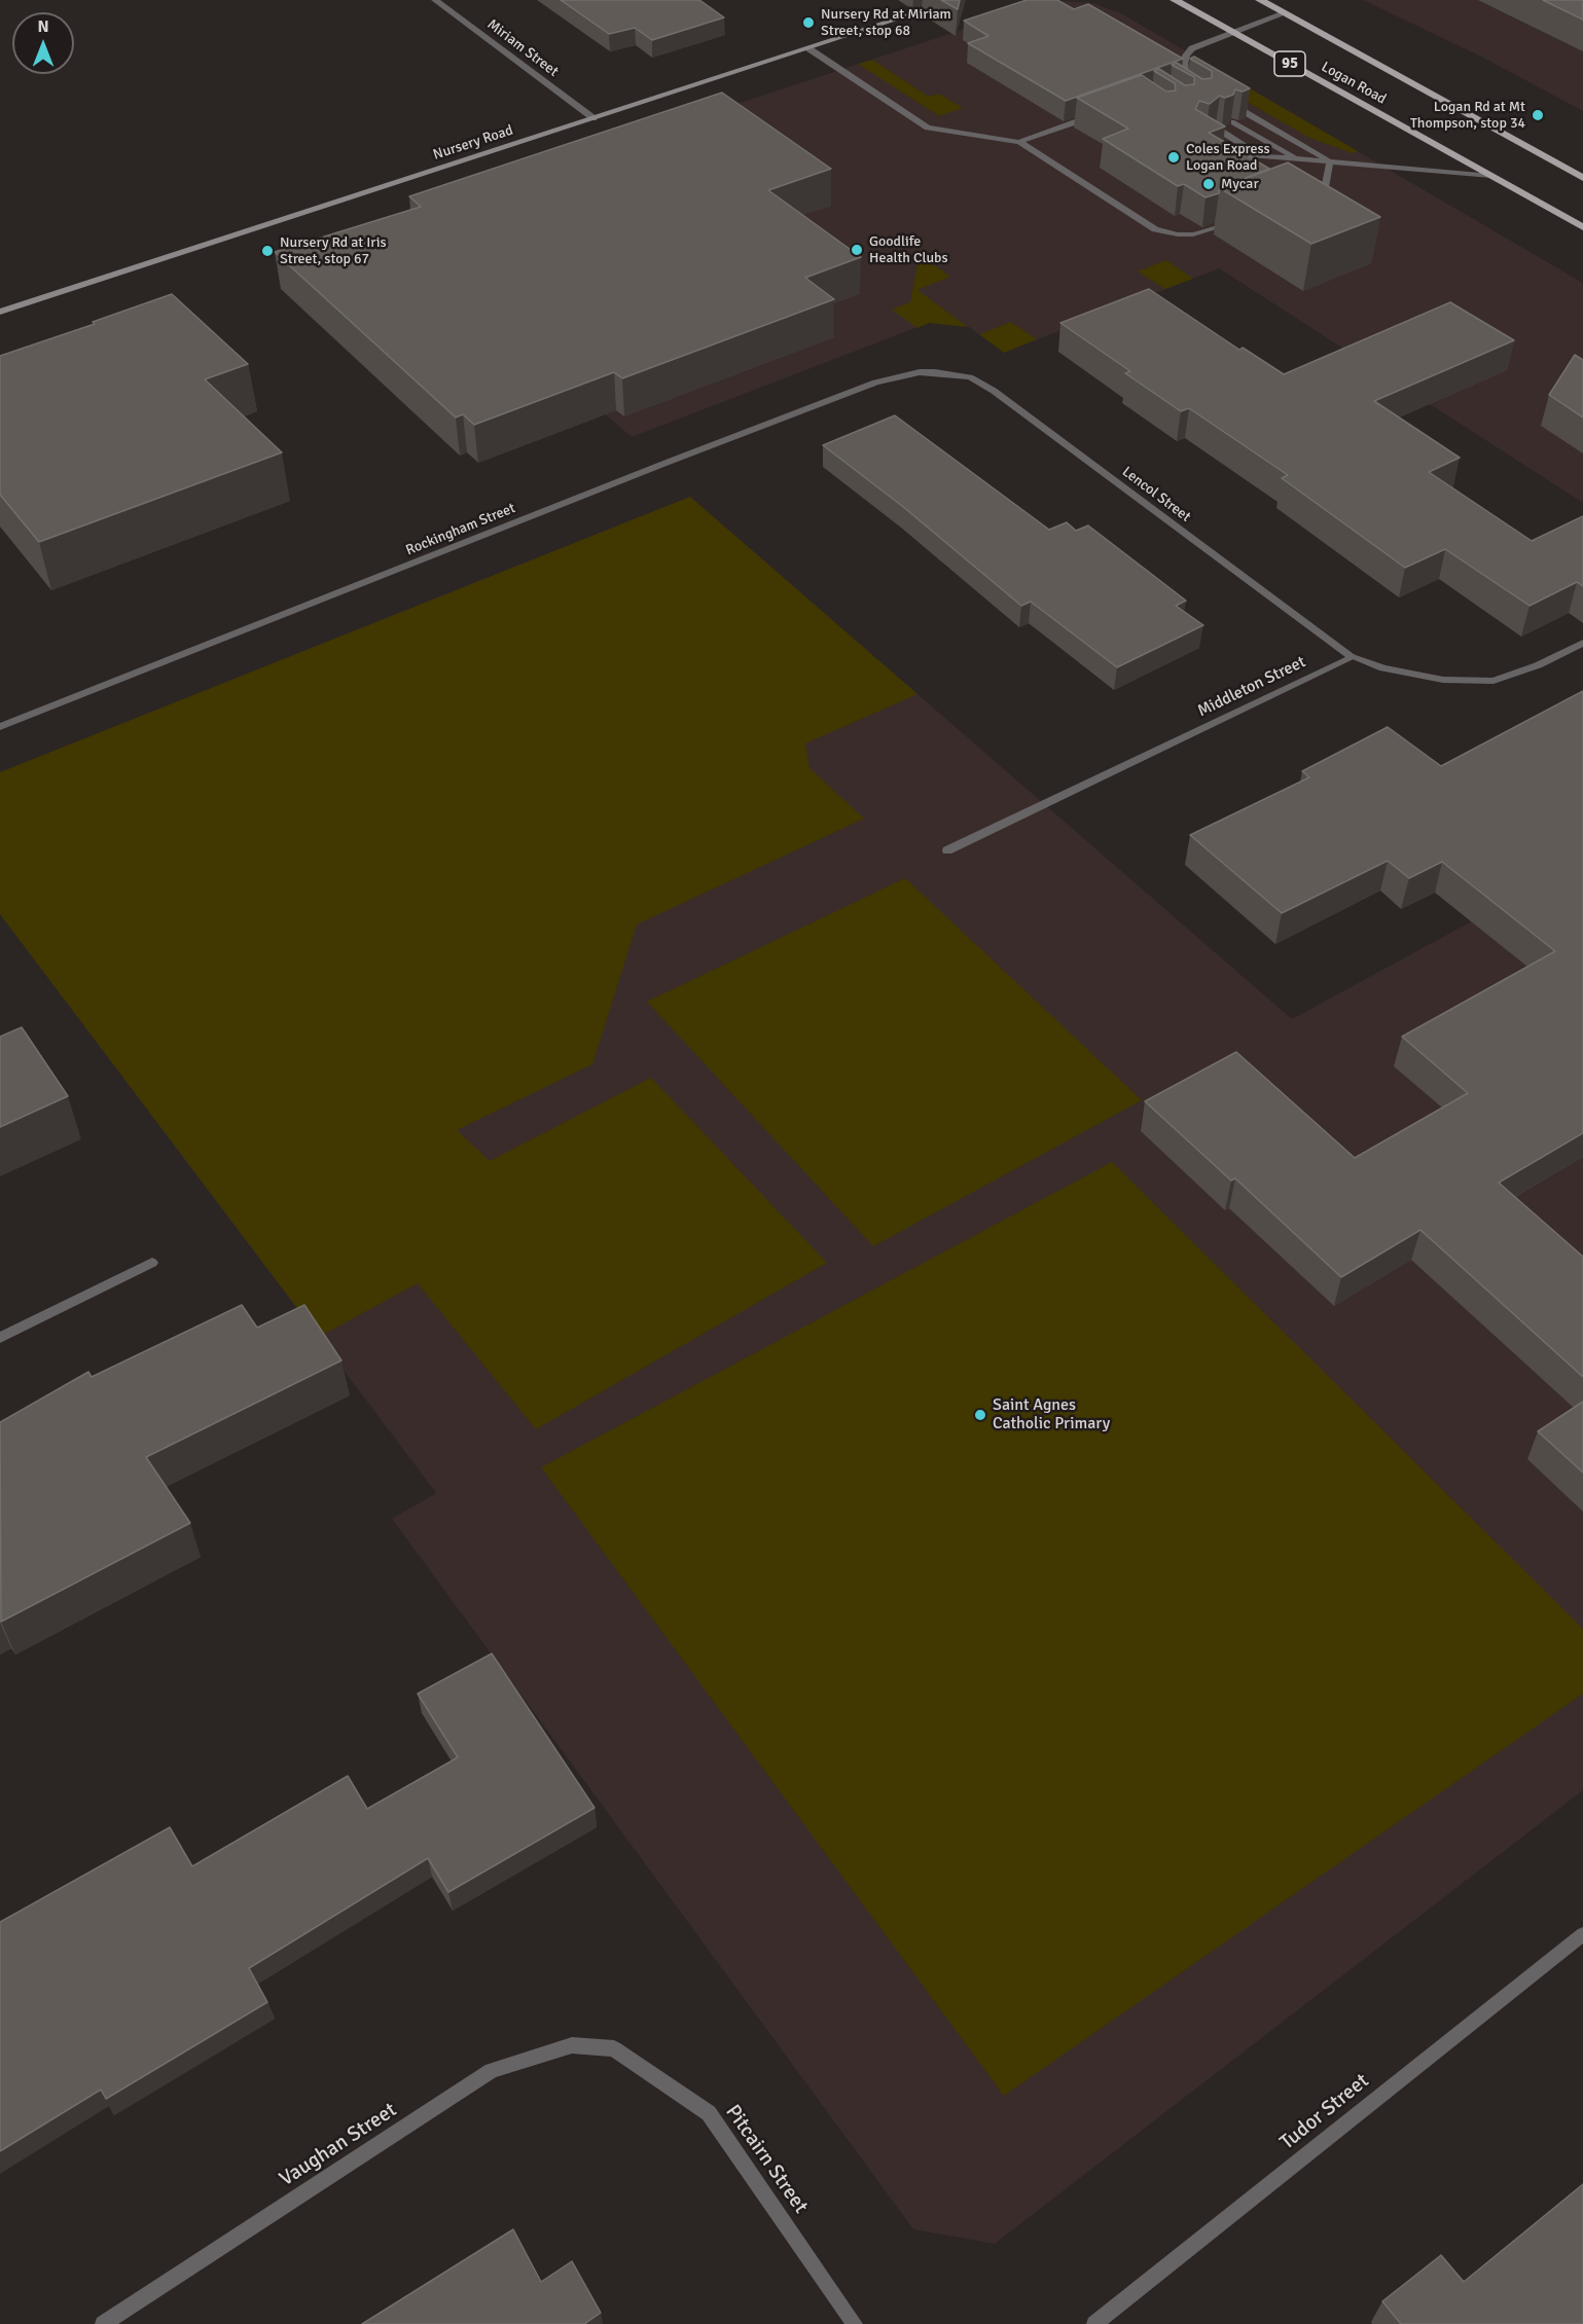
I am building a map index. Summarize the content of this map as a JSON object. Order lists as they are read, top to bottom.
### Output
{
  "streets": {
    "main road": ["95", "Logan Road", "Nursery Road"],
    "street": [
      "Miriam Street",
      "Lencol Street",
      "Rockingham Street",
      "Middleton Street",
      "Tudor Street",
      "Vaughan Street",
      "Pitcairn Street"
    ]
  },
  "crossings": [
    ["Miriam Street", "Nursery Road"],
    ["Lencol Street", "Rockingham Street"],
    ["Lencol Street", "Middleton Street"],
    ["Vaughan Street", "Pitcairn Street"]
  ],
  "places": [
    "Nursery Rd at Miriam Street, stop 68",
    "Logan Rd at Mt Thompson, stop 34",
    "Coles Express Logan Road",
    "Mycar",
    "Goodlife Health Clubs",
    "Nursery Rd at Iris Street, stop 67",
    "Saint Agnes Catholic Primary"
  ],
  "north": "top"
}
